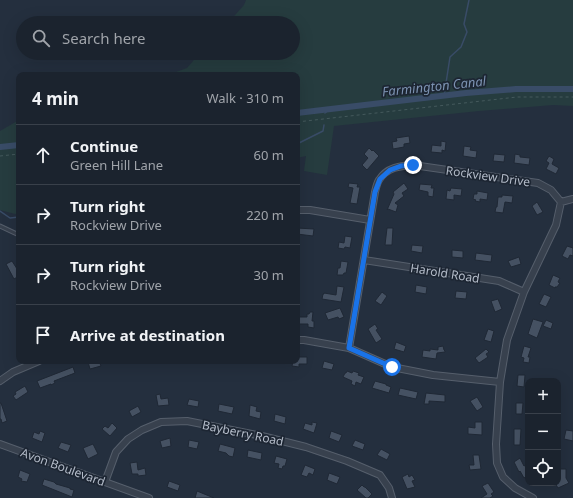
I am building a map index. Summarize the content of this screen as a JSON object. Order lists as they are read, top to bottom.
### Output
{
  "streets": {
    "street": [
      "Rockview Drive",
      "Harold Road",
      "Bayberry Road",
      "Avon Boulevard"
    ]
  },
  "crossings": [
    ["Rockview Drive", "Harold Road"],
    ["Bayberry Road", "Avon Boulevard"]
  ],
  "water": ["Farmington Canal"],
  "page": {
    "search": "Search here",
    "heading": ["4 min", "Walk · 310 m"],
    "list": [
      ["Continue", "Green Hill Lane", "60 m"],
      ["Turn right", "Rockview Drive", "220 m"],
      ["Turn right", "Rockview Drive", "30 m"],
      "Arrive at destination"
    ],
    "map_buttons": ["+", "−"]
  }
}
